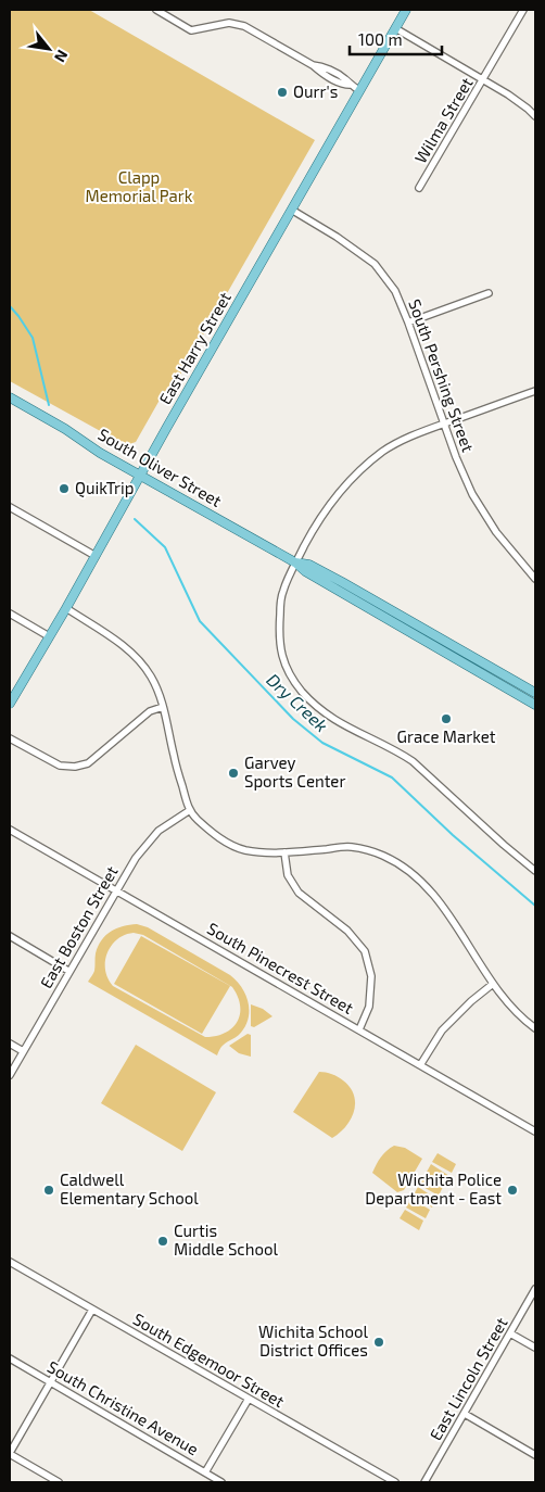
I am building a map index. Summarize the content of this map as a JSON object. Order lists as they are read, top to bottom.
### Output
{
  "streets": {
    "main road": ["East Harry Street", "South Oliver Street"],
    "street": [
      "Wilma Street",
      "South Pershing Street",
      "East Boston Street",
      "South Pinecrest Street",
      "South Edgemoor Street",
      "East Lincoln Street",
      "South Christine Avenue"
    ]
  },
  "crossings": [
    ["East Harry Street", "South Pershing Street"],
    ["East Harry Street", "South Oliver Street"],
    ["East Boston Street", "South Pinecrest Street"]
  ],
  "water": ["Dry Creek"],
  "parks": ["Clapp Memorial Park"],
  "places": [
    "Ourr's",
    "QuikTrip",
    "Grace Market",
    "Garvey Sports Center",
    "Caldwell Elementary School",
    "Wichita Police Department - East",
    "Curtis Middle School",
    "Wichita School District Offices"
  ],
  "scale_bar": "100 m",
  "north": "bottom right"
}
